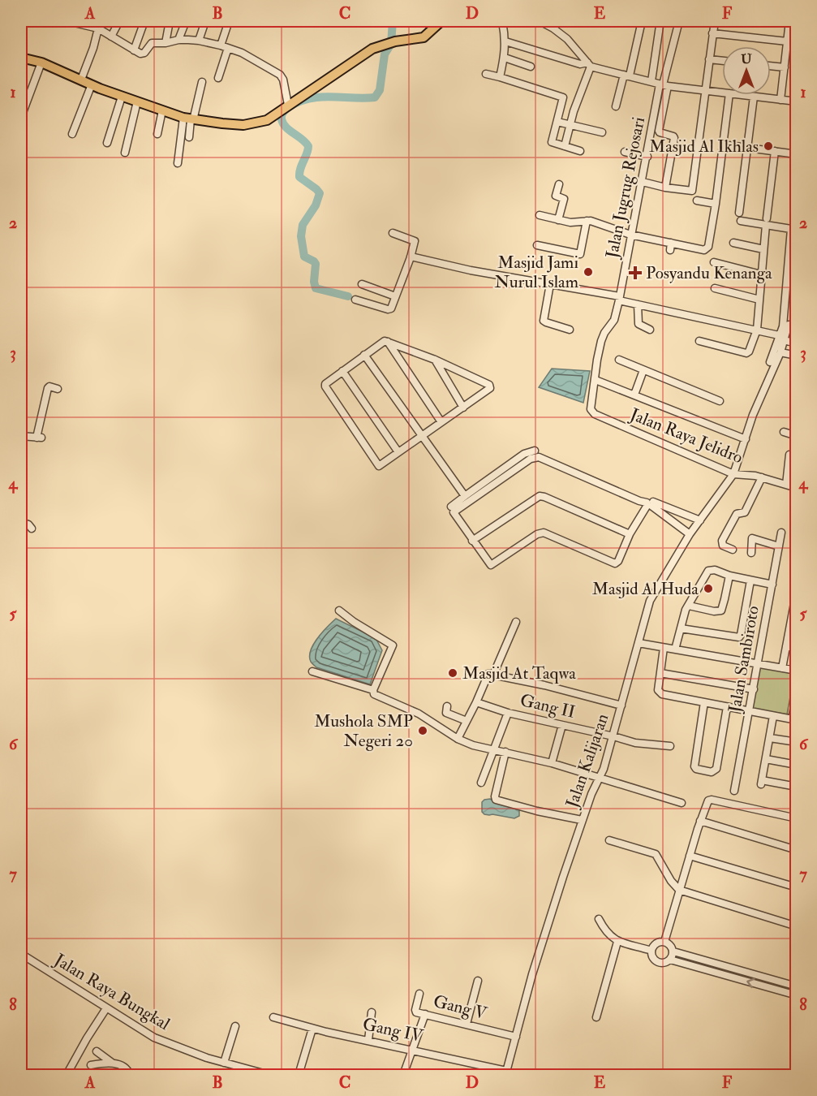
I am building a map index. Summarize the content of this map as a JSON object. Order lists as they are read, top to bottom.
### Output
{
  "streets": {
    "street": [
      "Jalan Jugrug Rejosari",
      "Jalan Raya Jelidro",
      "Jalan Sambiroto",
      "Gang II",
      "Jalan Kalijaran",
      "Jalan Raya Bungkal",
      "Gang V",
      "Gang IV"
    ]
  },
  "crossings": [
    ["Jalan Jugrug Rejosari", "Jalan Raya Jelidro"],
    ["Jalan Raya Jelidro", "Jalan Kalijaran"],
    ["Gang II", "Jalan Kalijaran"],
    ["Jalan Kalijaran", "Gang V"],
    ["Jalan Kalijaran", "Gang IV"]
  ],
  "places": {
    "other": [
      "Masjid Al Ikhlas",
      "Masjid Jami Nurul Islam",
      "Masjid Al Huda",
      "Masjid At Taqwa",
      "Mushola SMP Negeri 20"
    ],
    "health": ["Posyandu Kenanga"]
  },
  "north": "top",
  "grid": {
    "columns": [
      "A",
      "B",
      "C",
      "D",
      "E",
      "F"
    ],
    "rows": [
      "1",
      "2",
      "3",
      "4",
      "5",
      "6",
      "7",
      "8"
    ]
  }
}
